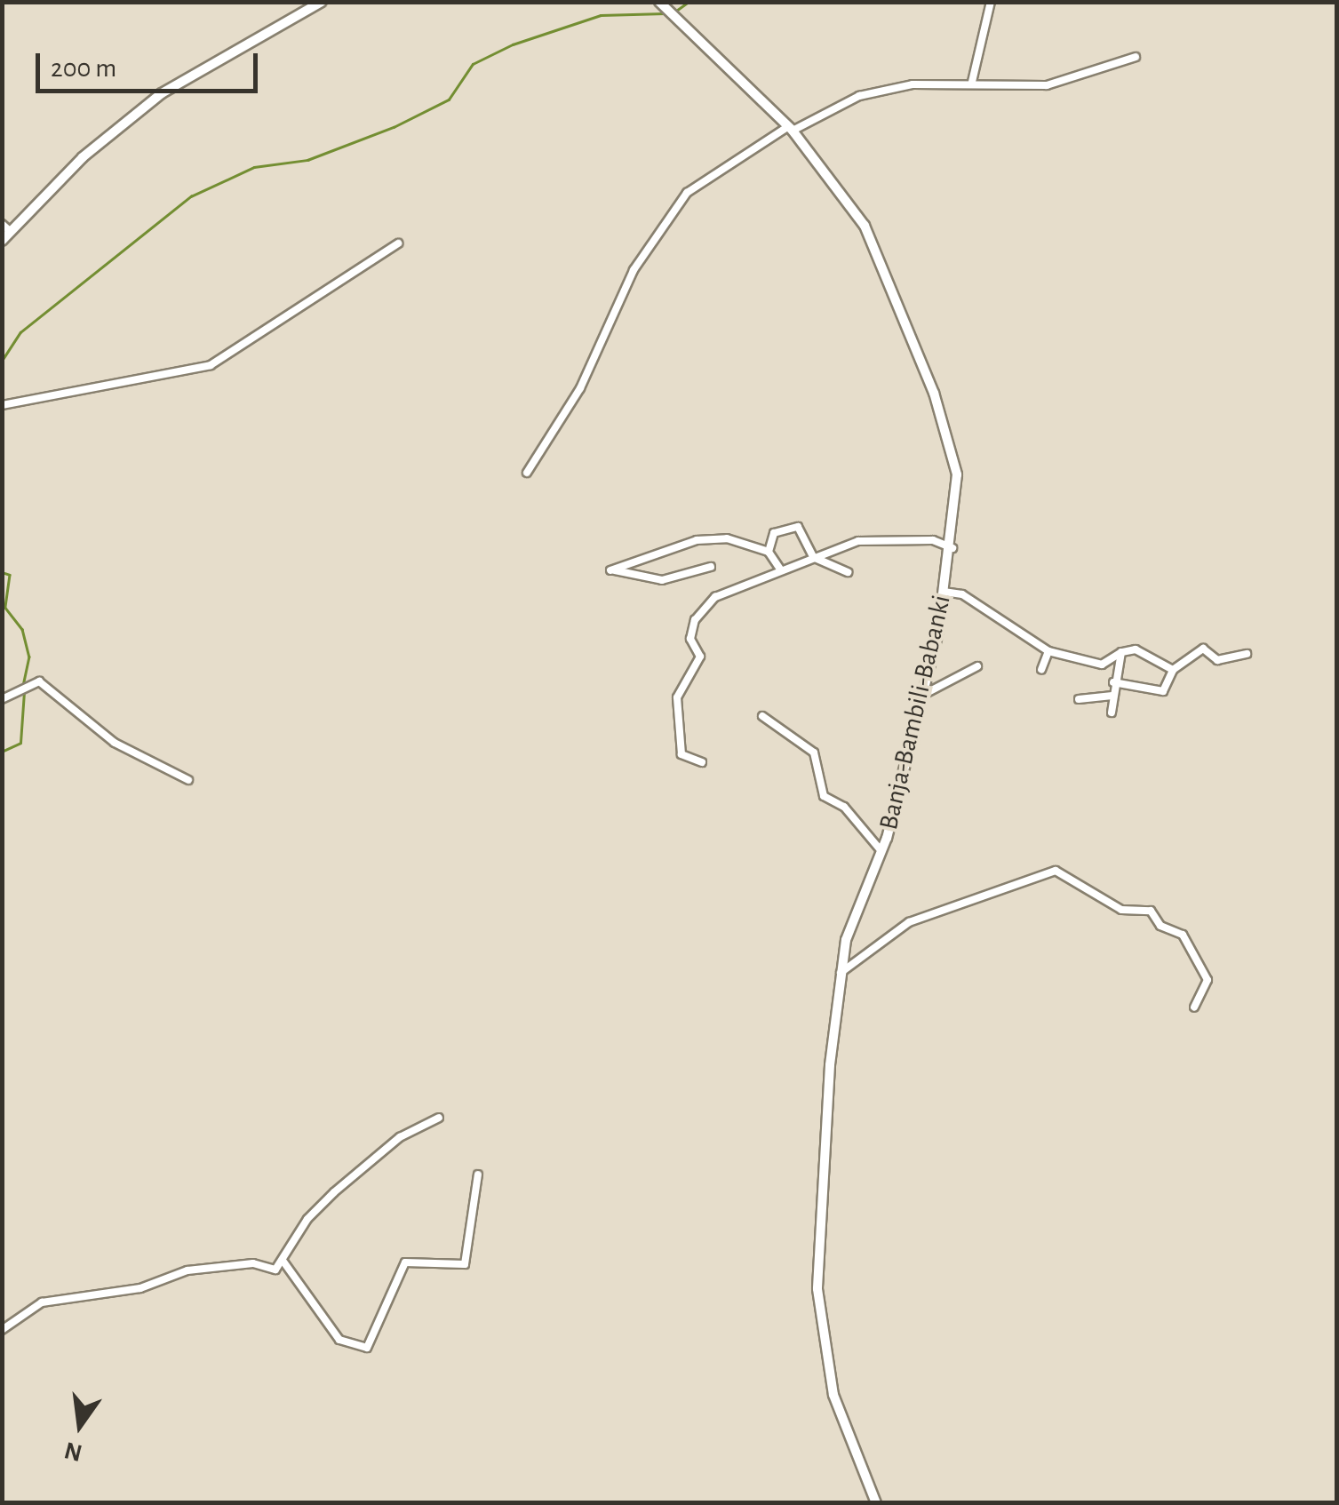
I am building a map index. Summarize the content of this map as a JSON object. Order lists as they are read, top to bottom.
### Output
{
  "streets": {
    "street": ["Banja-Bambili-Babanki"]
  },
  "scale_bar": "200 m",
  "north": "bottom"
}
